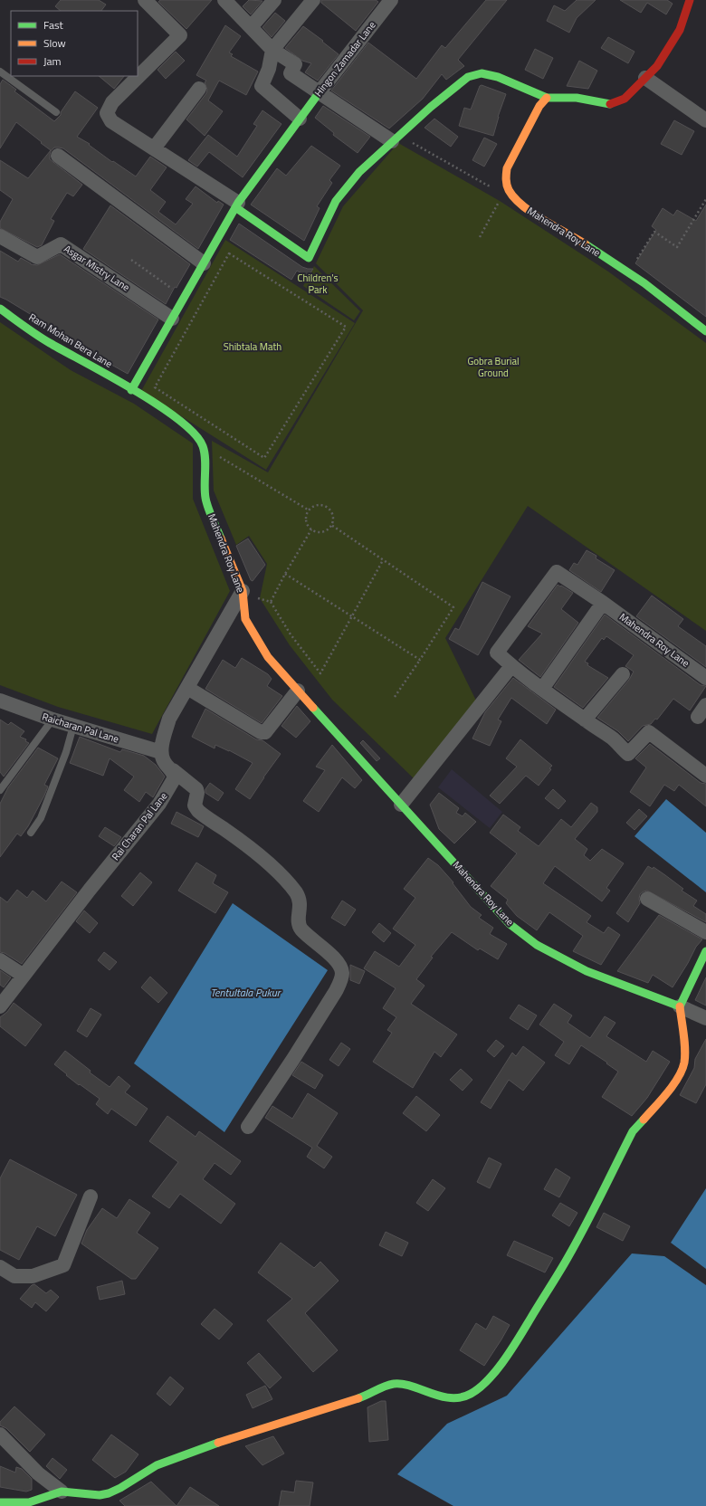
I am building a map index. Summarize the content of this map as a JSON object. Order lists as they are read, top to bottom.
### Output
{
  "streets": {
    "street": [
      "Hingon Zamadar Lane",
      "Mahendra Roy Lane",
      "Asgar Mistry Lane",
      "Ram Mohan Bera Lane",
      "Raicharan Pal Lane",
      "Rai Charan Pal Lane"
    ]
  },
  "water": ["Tentultala Pukur"],
  "parks": ["Children's Park", "Shibtala Math", "Gobra Burial Ground"],
  "legend": ["Fast", "Slow", "Jam"]
}
